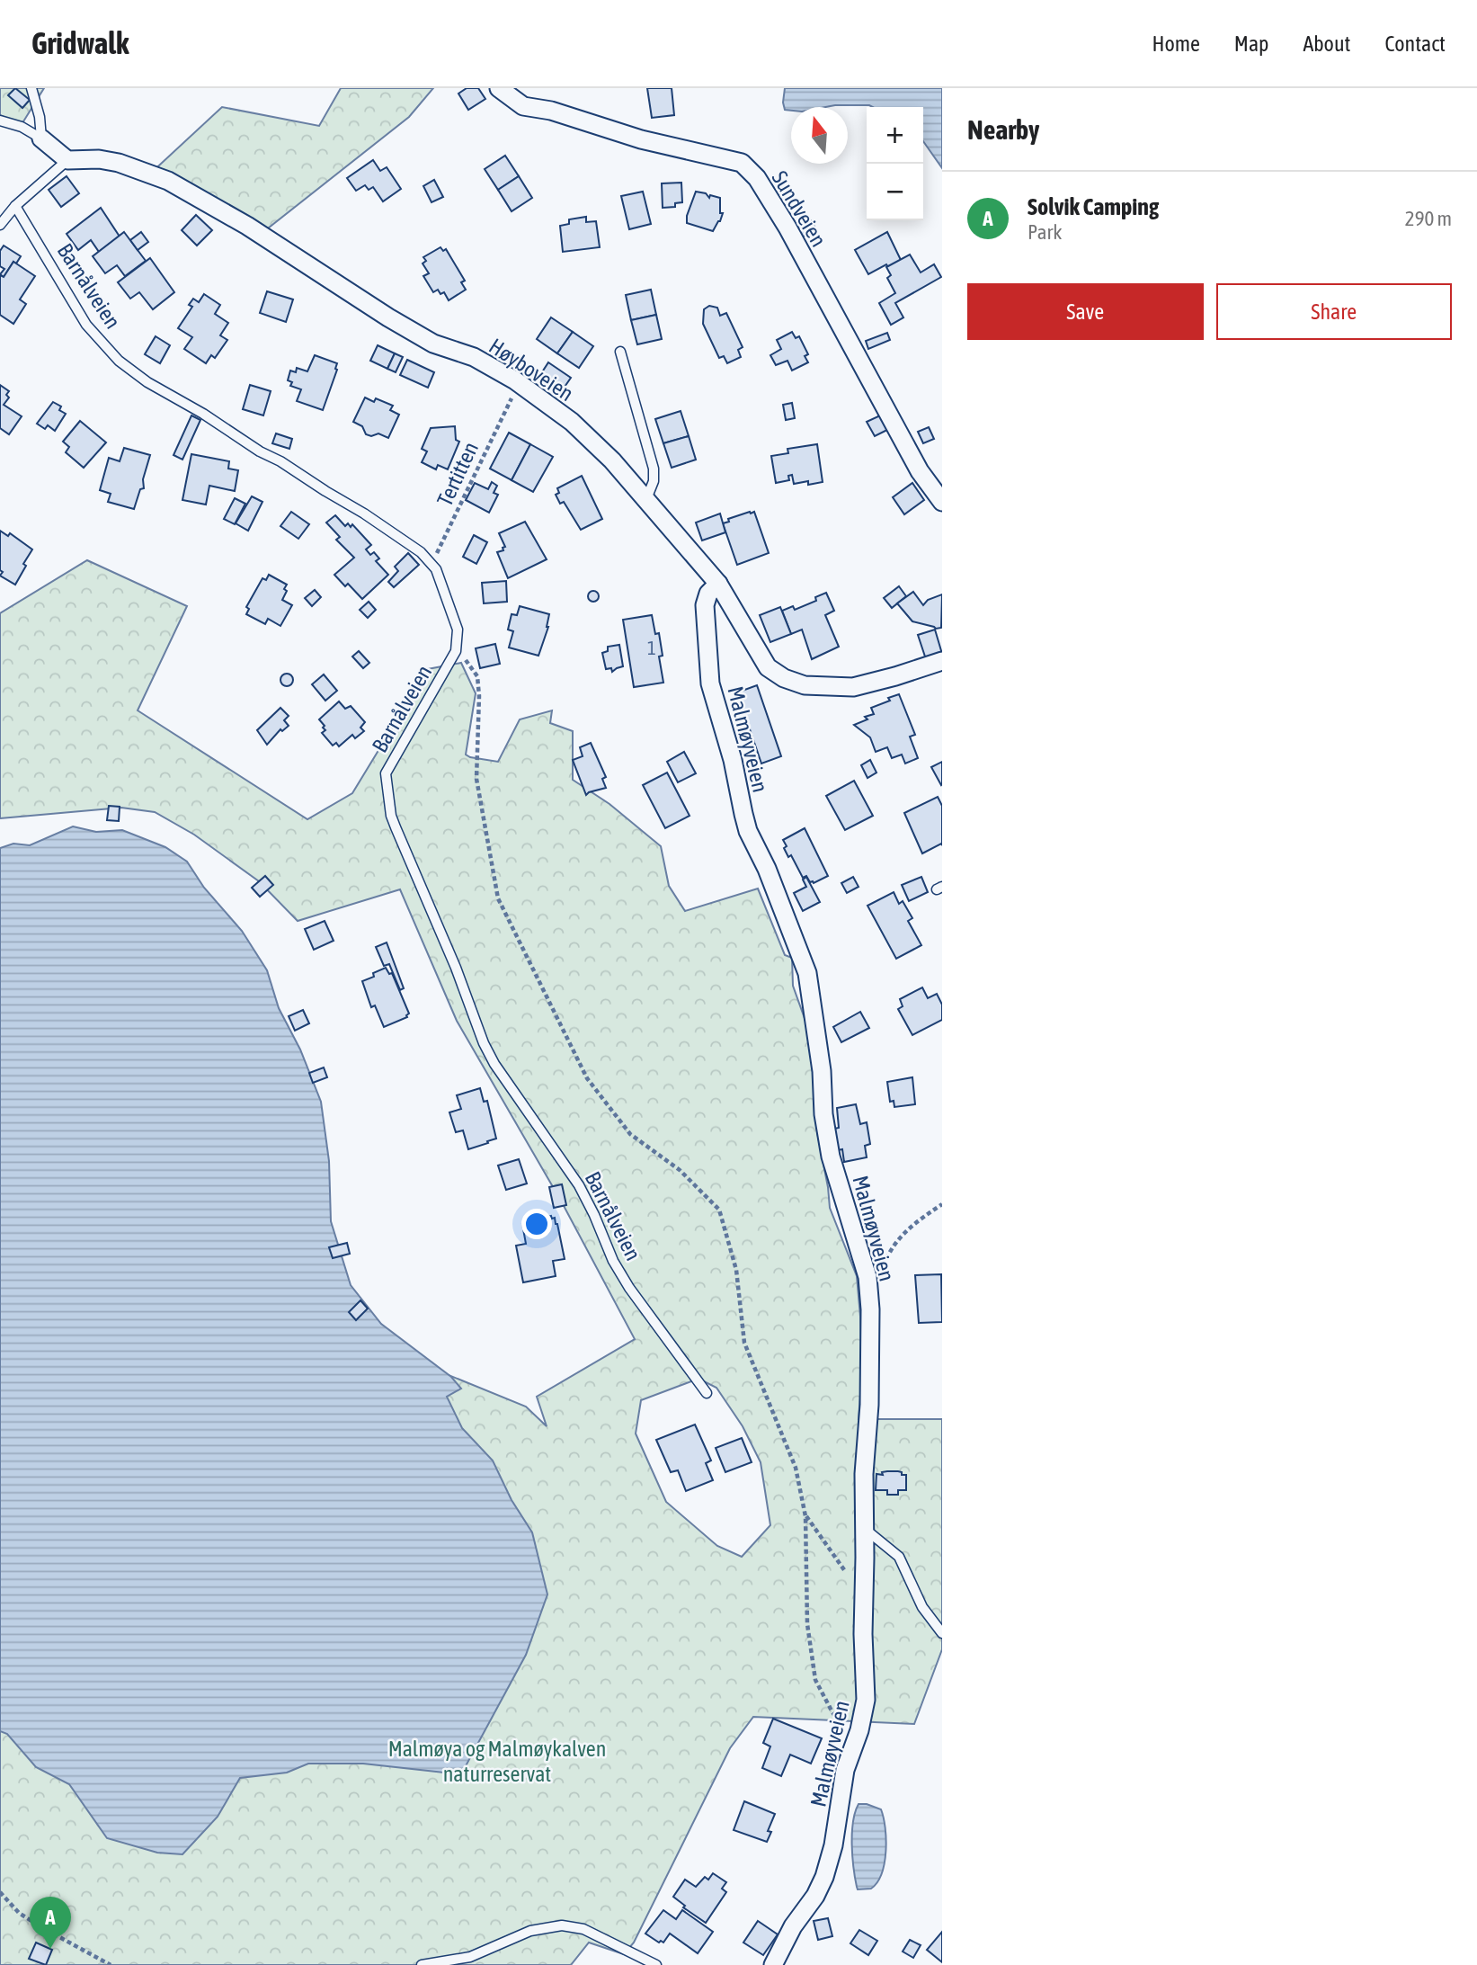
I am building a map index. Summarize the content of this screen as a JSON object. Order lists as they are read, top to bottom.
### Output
{
  "streets": {
    "street": ["Sundveien", "Høyboveien", "Malmøyveien"],
    "lane": ["Barnålveien"],
    "path": ["Tertitten"]
  },
  "crossings": [
    ["Barnålveien", "Tertitten"],
    ["Høyboveien", "Malmøyveien"]
  ],
  "parks": ["Malmøya og Malmøykalven naturreservat"],
  "house_numbers": ["1"],
  "north": "top",
  "page": {
    "header": "Gridwalk",
    "nav": [
      "Home",
      "Map",
      "About",
      "Contact"
    ],
    "heading": "Nearby",
    "map_buttons": ["+", "−"],
    "list": [
      {
        "mark": "A",
        "name": "Solvik Camping",
        "note": "Park",
        "value": "290 m"
      }
    ],
    "buttons": ["Save", "Share"],
    "pins": "A"
  }
}
